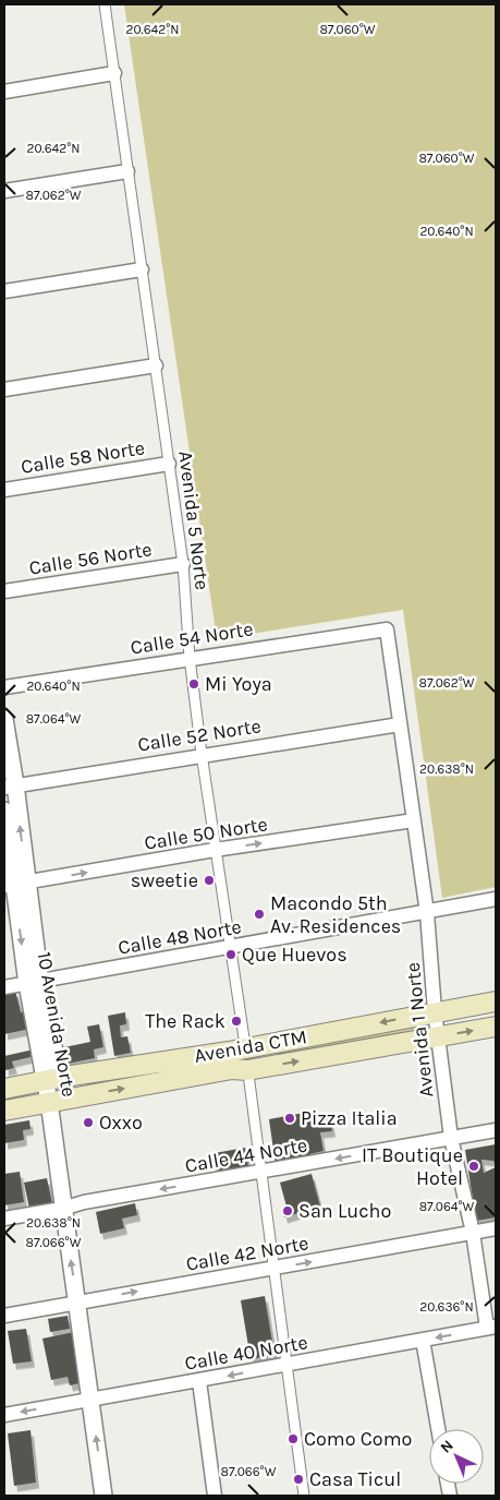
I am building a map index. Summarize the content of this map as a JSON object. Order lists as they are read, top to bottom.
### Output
{
  "streets": {
    "main road": ["Avenida CTM"],
    "street": [
      "Calle 58 Norte",
      "Avenida 5 Norte",
      "Calle 56 Norte",
      "Calle 54 Norte",
      "Calle 52 Norte",
      "Calle 50 Norte",
      "Calle 48 Norte",
      "10 Avenida Norte",
      "Avenida 1 Norte",
      "Calle 44 Norte",
      "Calle 42 Norte",
      "Calle 40 Norte"
    ]
  },
  "crossings": [
    ["Calle 58 Norte", "Avenida 5 Norte"],
    ["Avenida 5 Norte", "Calle 56 Norte"],
    ["Avenida 5 Norte", "Calle 54 Norte"],
    ["Avenida 5 Norte", "Calle 52 Norte"],
    ["Avenida 5 Norte", "Calle 50 Norte"],
    ["Avenida 5 Norte", "Calle 48 Norte"],
    ["Avenida 5 Norte", "Avenida CTM"],
    ["Avenida 5 Norte", "Calle 44 Norte"],
    ["Avenida 5 Norte", "Calle 42 Norte"],
    ["Avenida 5 Norte", "Calle 40 Norte"],
    ["Calle 54 Norte", "Avenida 1 Norte"],
    ["Calle 52 Norte", "Avenida 1 Norte"],
    ["Calle 50 Norte", "10 Avenida Norte"],
    ["Calle 50 Norte", "Avenida 1 Norte"],
    ["Calle 48 Norte", "10 Avenida Norte"],
    ["Calle 48 Norte", "Avenida 1 Norte"],
    ["10 Avenida Norte", "Avenida CTM"],
    ["10 Avenida Norte", "Calle 44 Norte"],
    ["10 Avenida Norte", "Calle 42 Norte"],
    ["10 Avenida Norte", "Calle 40 Norte"],
    ["Avenida 1 Norte", "Avenida CTM"],
    ["Avenida 1 Norte", "Calle 44 Norte"],
    ["Avenida 1 Norte", "Calle 42 Norte"],
    ["Avenida 1 Norte", "Calle 40 Norte"]
  ],
  "one_way": [
    "Calle 50 Norte",
    "Calle 44 Norte",
    "Calle 42 Norte",
    "Calle 40 Norte"
  ],
  "places": [
    "Mi Yoya",
    "sweetie",
    "Macondo 5th Av. Residences",
    "Que Huevos",
    "The Rack",
    "Pizza Italia",
    "Oxxo",
    "IT Boutique Hotel",
    "San Lucho",
    "Como Como",
    "Casa Ticul"
  ],
  "north": "top left",
  "coordinates": [
    "20.642°N",
    "87.060°W",
    "87.062°W",
    "20.640°N",
    "87.064°W",
    "20.638°N",
    "87.066°W",
    "20.636°N"
  ]
}
